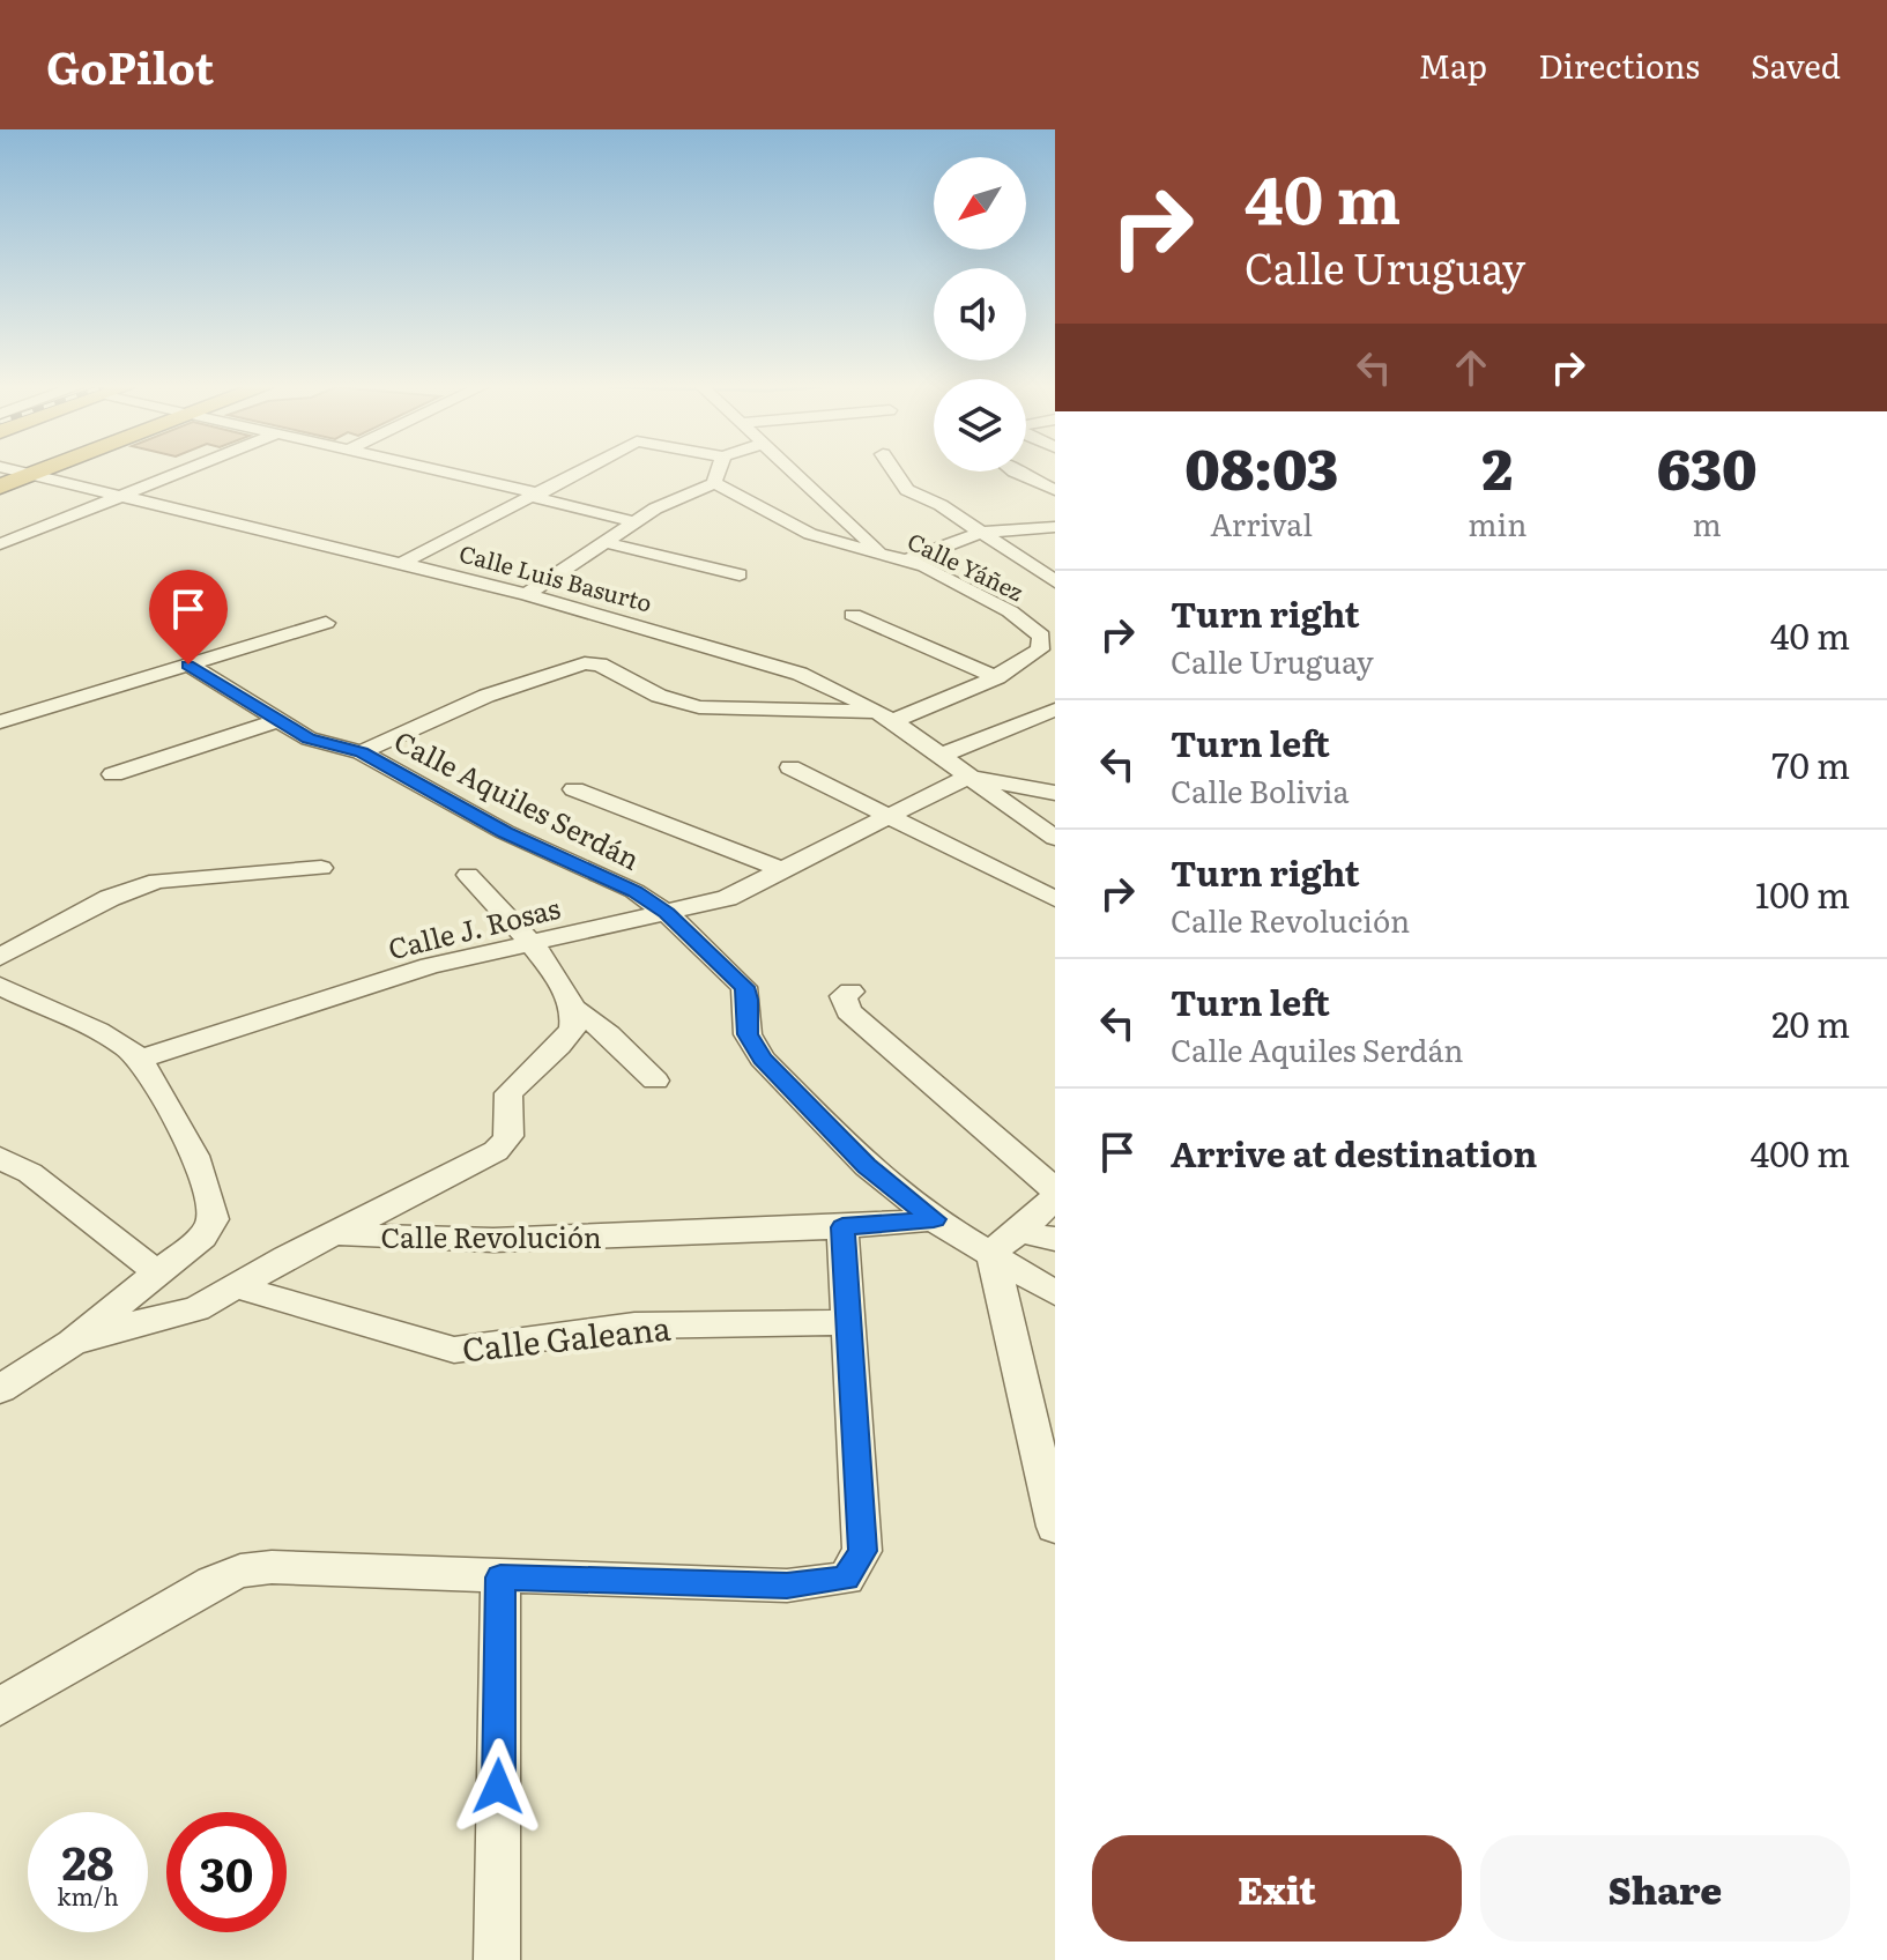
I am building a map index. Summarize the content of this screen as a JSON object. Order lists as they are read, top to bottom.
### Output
{
  "streets": {
    "street": [
      "Calle Yáñez",
      "Calle Luis Basurto",
      "Calle Aquiles Serdán",
      "Calle J. Rosas",
      "Calle Revolución",
      "Calle Galeana"
    ]
  },
  "crossings": [
    ["Calle Yáñez", "Calle Luis Basurto"],
    ["Calle Luis Basurto", "Calle J. Rosas"],
    ["Calle Aquiles Serdán", "Calle J. Rosas"],
    ["Calle Aquiles Serdán", "Calle Revolución"],
    ["Calle Revolución", "Calle Galeana"]
  ],
  "north": "bottom left",
  "page": {
    "header": "GoPilot",
    "nav": ["Map", "Directions", "Saved"],
    "turn": ["40 m", "Calle Uruguay"],
    "eta": [
      "08:03",
      "Arrival",
      "2",
      "min",
      "630",
      "m"
    ],
    "list": [
      {
        "name": "Turn right",
        "note": "Calle Uruguay",
        "value": "40 m"
      },
      {
        "name": "Turn left",
        "note": "Calle Bolivia",
        "value": "70 m"
      },
      {
        "name": "Turn right",
        "note": "Calle Revolución",
        "value": "100 m"
      },
      {
        "name": "Turn left",
        "note": "Calle Aquiles Serdán",
        "value": "20 m"
      },
      {
        "name": "Arrive at destination",
        "value": "400 m"
      }
    ],
    "speed": "28 km/h",
    "limit": "30",
    "buttons": ["Exit", "Share"]
  }
}
